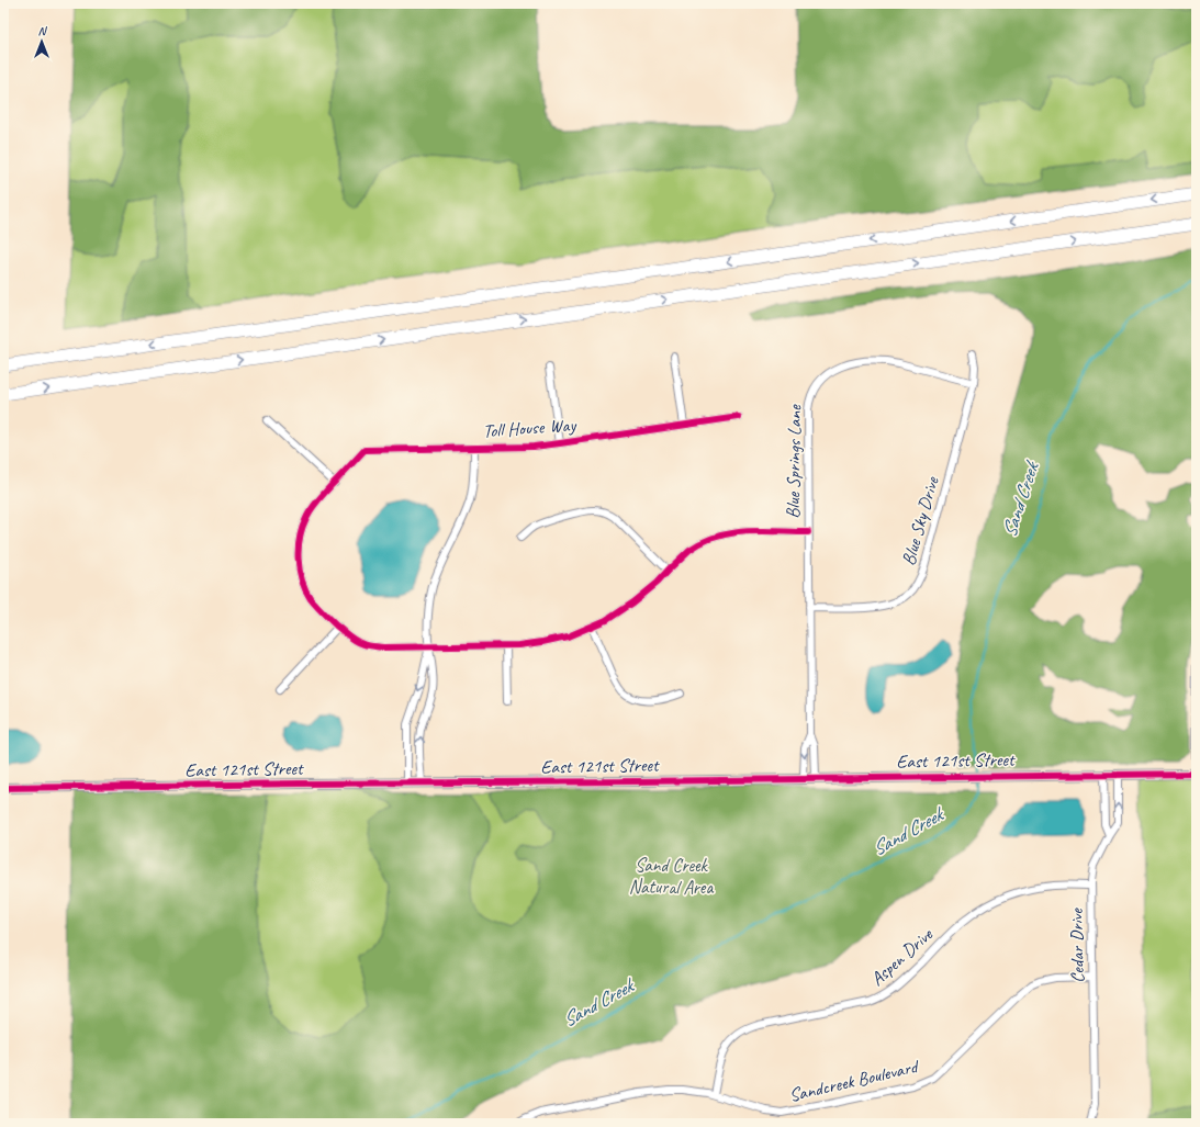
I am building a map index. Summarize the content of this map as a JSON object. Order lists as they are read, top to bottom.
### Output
{
  "streets": {
    "street": [
      "Toll House Way",
      "Blue Springs Lane",
      "Blue Sky Drive",
      "East 121st Street",
      "Cedar Drive",
      "Aspen Drive",
      "Sandcreek Boulevard"
    ]
  },
  "crossings": [
    ["Toll House Way", "Blue Springs Lane"],
    ["Blue Springs Lane", "Blue Sky Drive"],
    ["Blue Springs Lane", "East 121st Street"],
    ["East 121st Street", "Cedar Drive"],
    ["Cedar Drive", "Aspen Drive"],
    ["Cedar Drive", "Sandcreek Boulevard"],
    ["Aspen Drive", "Sandcreek Boulevard"]
  ],
  "water": ["Sand Creek"],
  "parks": ["Sand Creek Natural Area"],
  "north": "top"
}
